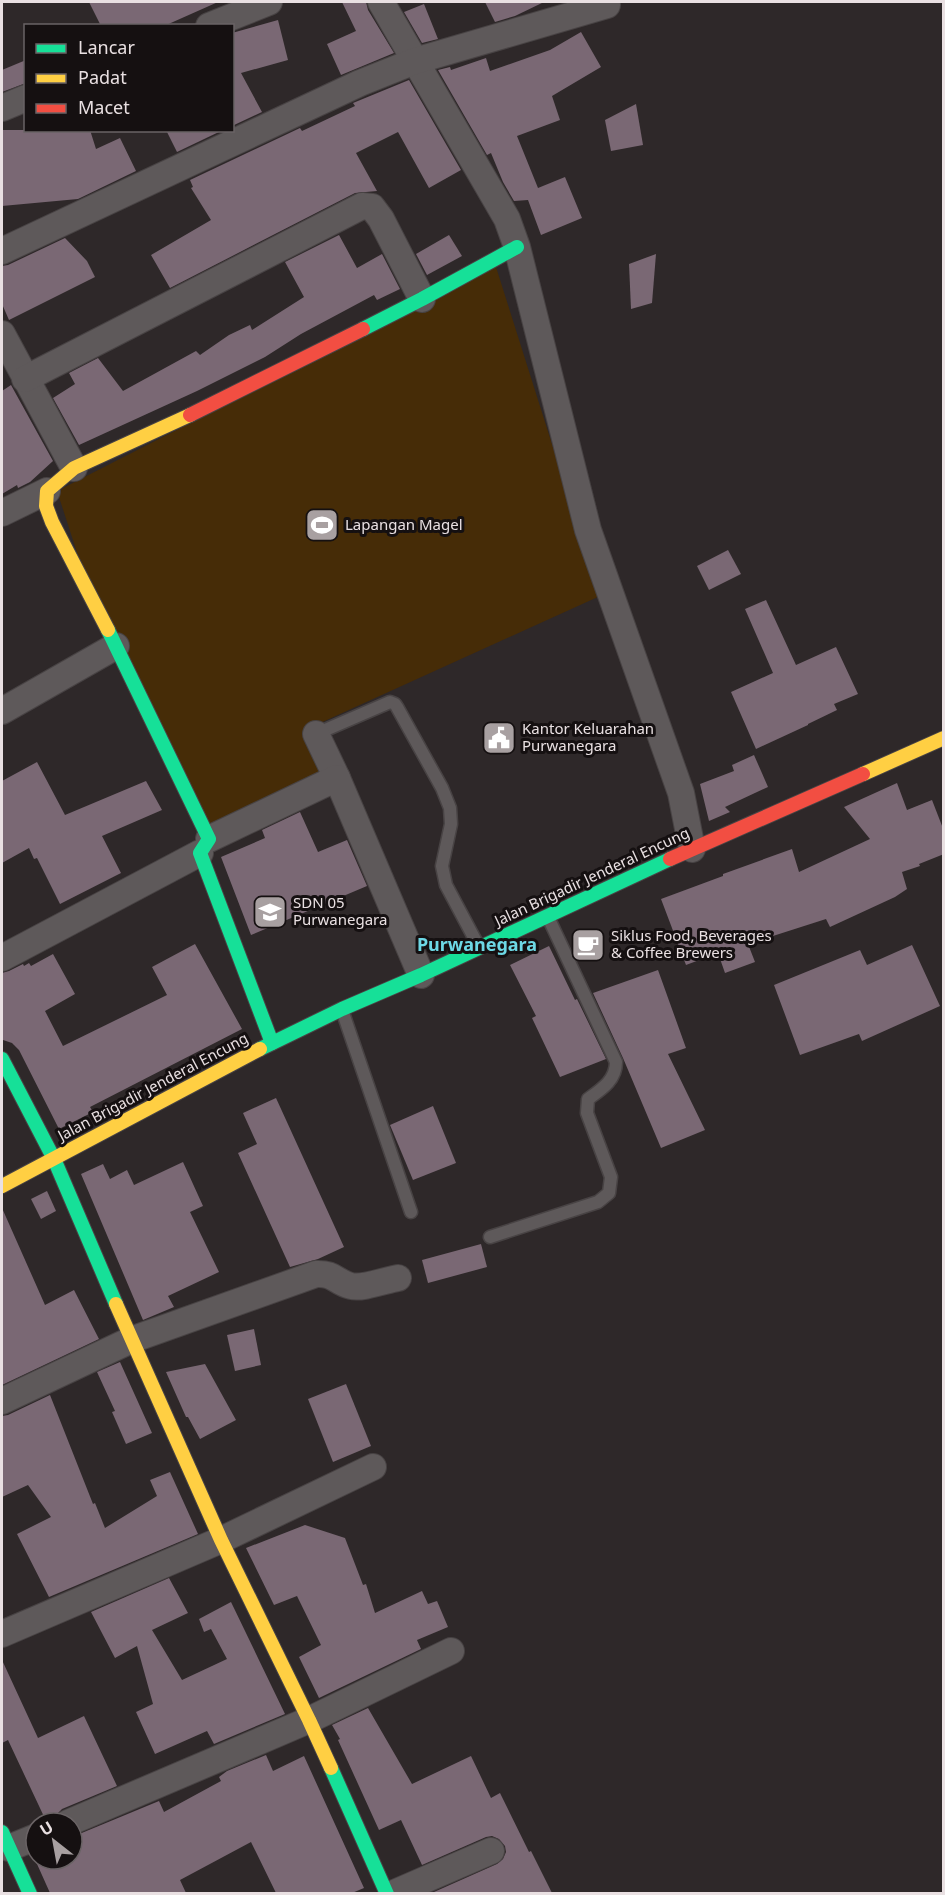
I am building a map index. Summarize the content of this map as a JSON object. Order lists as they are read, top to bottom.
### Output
{
  "streets": {
    "street": ["Jalan Brigadir Jenderal Encung"]
  },
  "districts": ["Purwanegara"],
  "places": {
    "sports": ["Lapangan Magel"],
    "public building": ["Kantor Keluarahan Purwanegara"],
    "school or university": ["SDN 05 Purwanegara"],
    "cafe": ["Siklus Food, Beverages & Coffee Brewers"]
  },
  "legend": ["Lancar", "Padat", "Macet"],
  "north": "top left"
}
